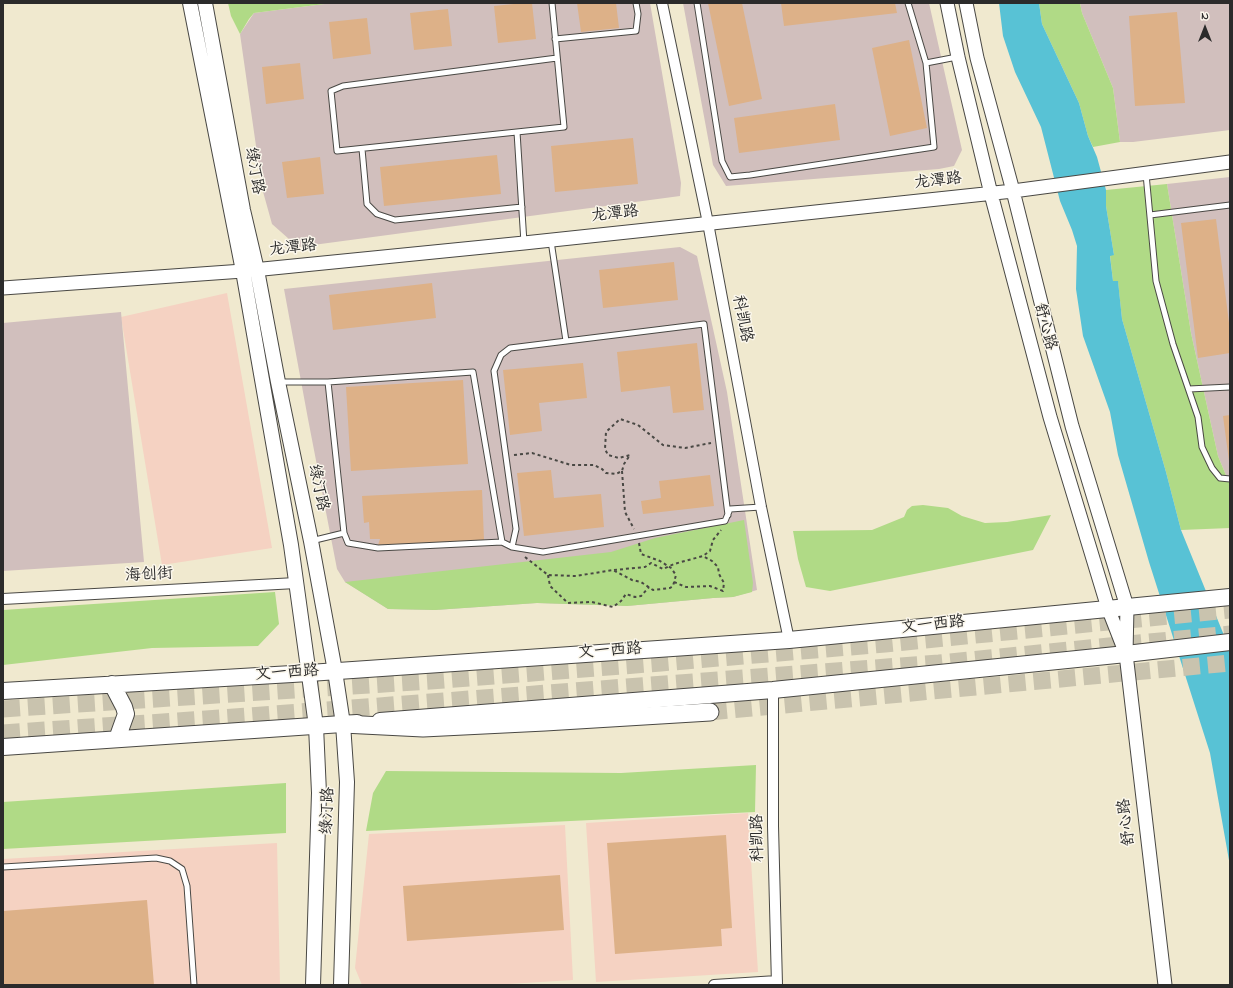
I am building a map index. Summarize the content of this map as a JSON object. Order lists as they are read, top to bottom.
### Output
{
  "streets": {
    "main road": ["绿汀路", "文一西路"],
    "street": [
      "龙潭路",
      "科凯路",
      "舒心路",
      "海创街"
    ]
  },
  "crossings": [
    ["绿汀路", "龙潭路"],
    ["绿汀路", "海创街"],
    ["绿汀路", "文一西路"],
    ["龙潭路", "科凯路"],
    ["龙潭路", "舒心路"],
    ["科凯路", "文一西路"],
    ["舒心路", "文一西路"]
  ],
  "north": "top"
}
